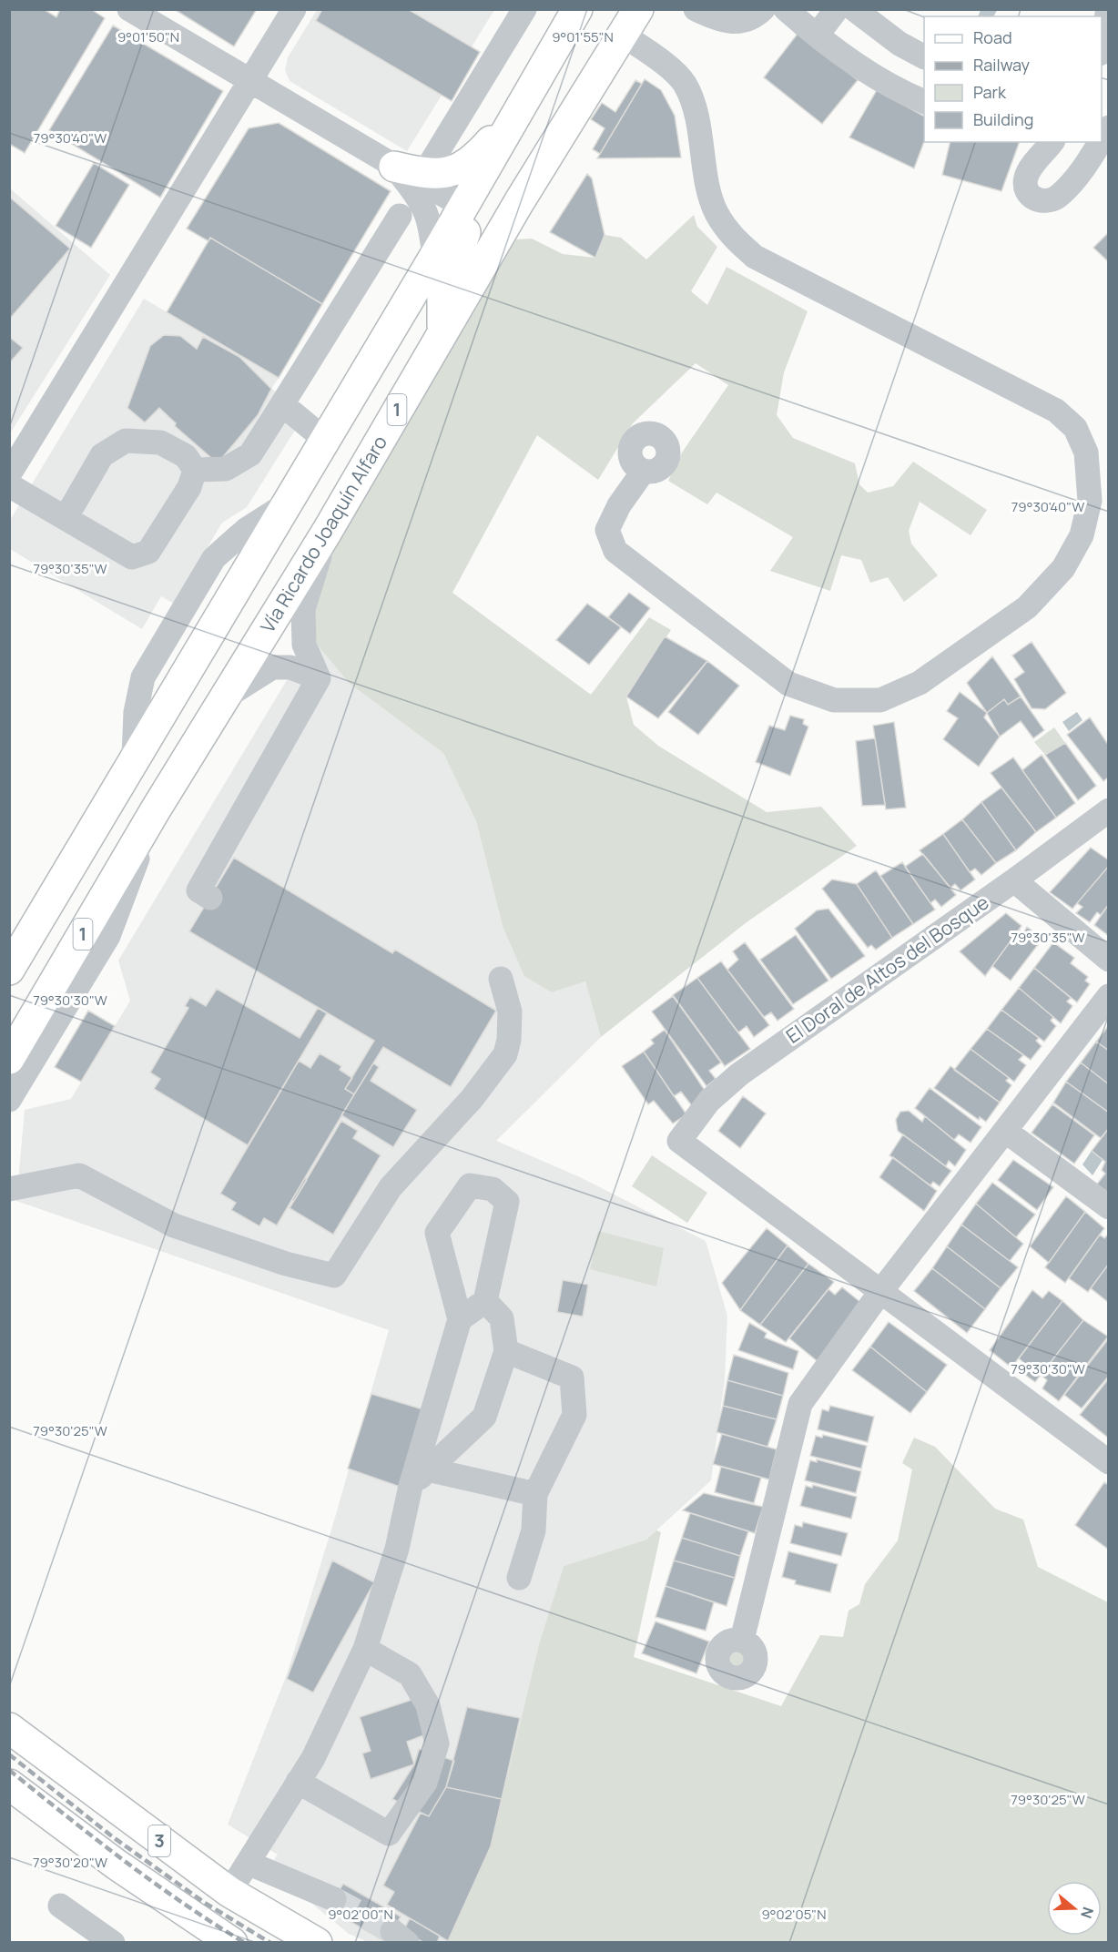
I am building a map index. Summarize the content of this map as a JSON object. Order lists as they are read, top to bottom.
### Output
{
  "streets": {
    "main road": ["1", "Vía Ricardo Joaquín Alfaro", "3"],
    "street": ["El Doral de Altos del Bosque"]
  },
  "legend": [
    "Road",
    "Railway",
    "Park",
    "Building"
  ],
  "north": "right",
  "coordinates": [
    "9°01'50\"N",
    "9°01'55\"N",
    "79°30'40\"W",
    "79°30'35\"W",
    "79°30'30\"W",
    "79°30'25\"W",
    "79°30'20\"W",
    "9°02'00\"N",
    "9°02'05\"N"
  ]
}
